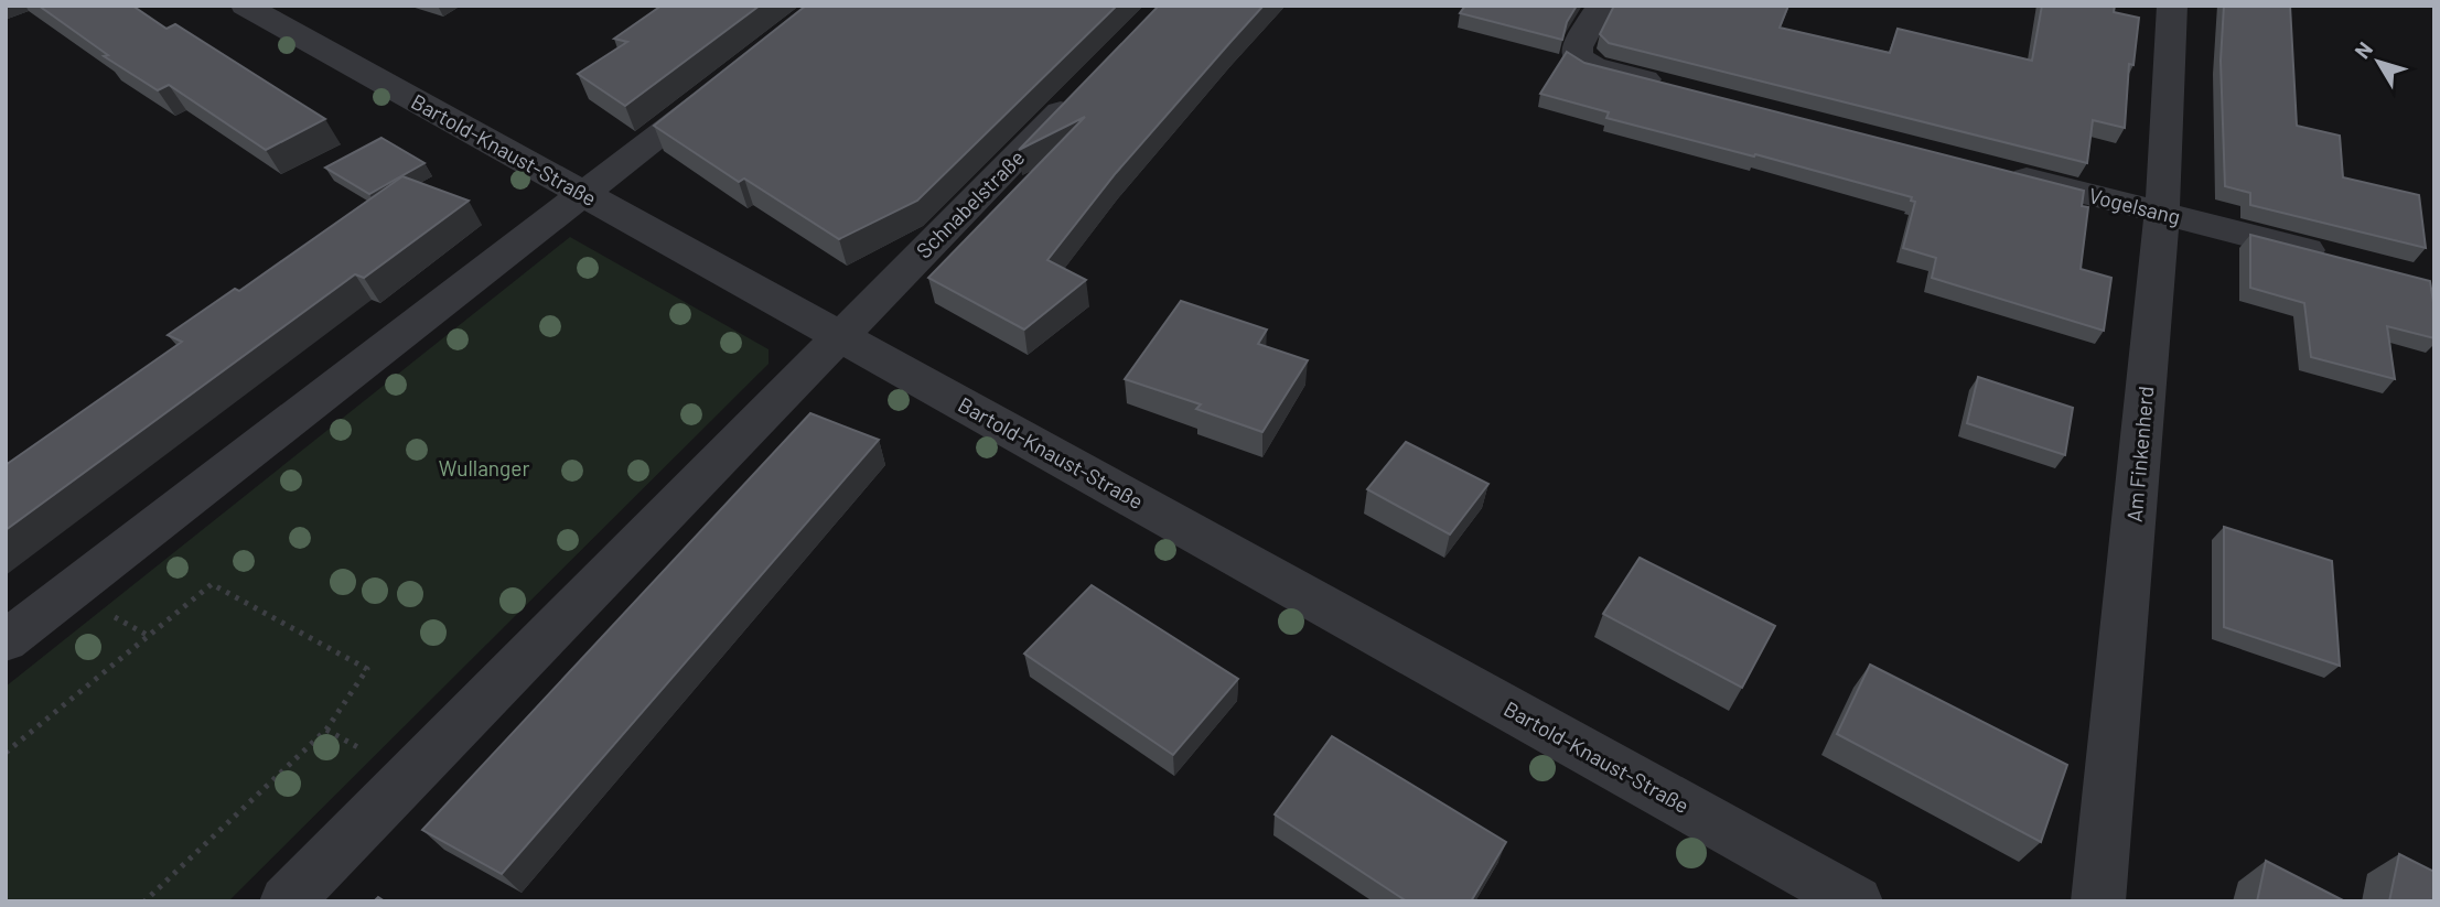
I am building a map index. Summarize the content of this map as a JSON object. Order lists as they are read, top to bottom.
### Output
{
  "streets": {
    "street": [
      "Bartold-Knaust-Straße",
      "Schnabelstraße",
      "Vogelsang",
      "Am Finkenherd"
    ]
  },
  "crossings": [
    ["Bartold-Knaust-Straße", "Schnabelstraße"],
    ["Vogelsang", "Am Finkenherd"]
  ],
  "parks": ["Wullanger"],
  "north": "top left"
}
